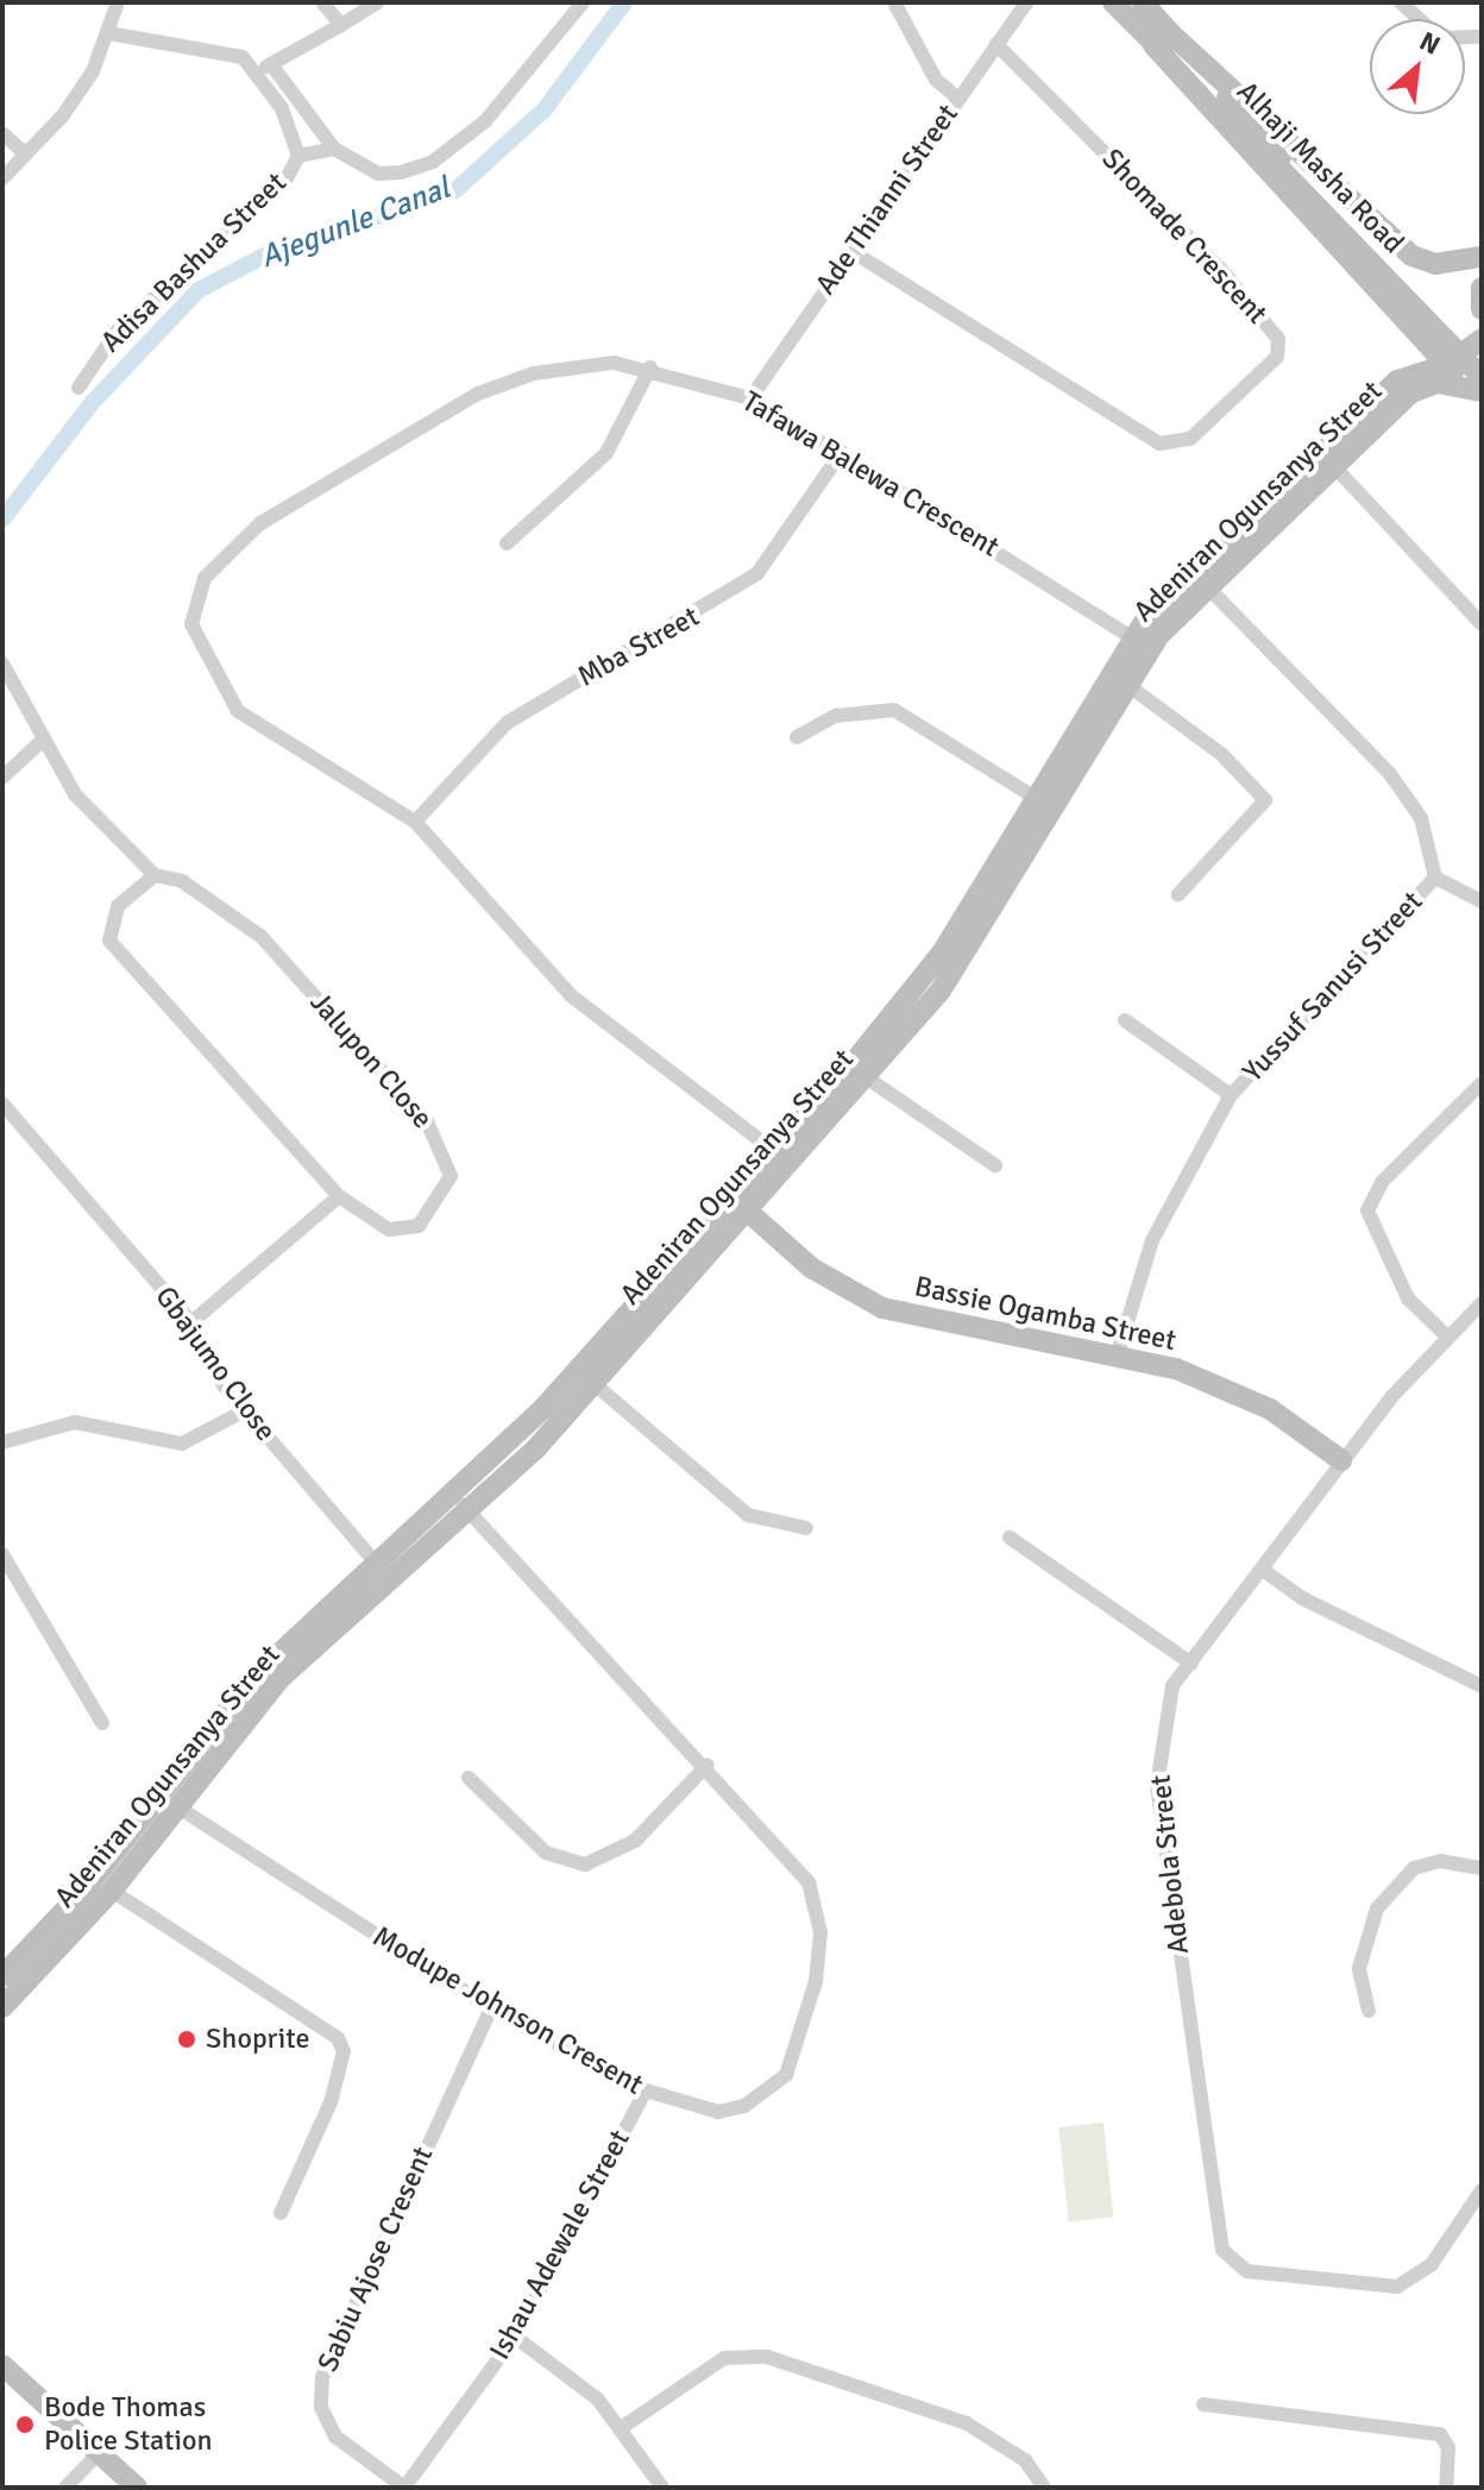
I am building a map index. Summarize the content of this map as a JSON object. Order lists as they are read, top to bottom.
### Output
{
  "streets": {
    "main road": ["Alhaji Masha Road", "Adeniran Ogunsanya Street", "Bassie Ogamba Street"],
    "street": [
      "Ade Thianni Street",
      "Shomade Crescent",
      "Adisa Bashua Street",
      "Tafawa Balewa Crescent",
      "Mba Street",
      "Yussuf Sanusi Street",
      "Jalupon Close",
      "Gbajumo Close",
      "Adebola Street",
      "Modupe Johnson Cresent",
      "Ishau Adewale Street",
      "Sabiu Ajose Cresent"
    ]
  },
  "crossings": [
    ["Alhaji Masha Road", "Adeniran Ogunsanya Street"],
    ["Ade Thianni Street", "Shomade Crescent"],
    ["Ade Thianni Street", "Tafawa Balewa Crescent"],
    ["Tafawa Balewa Crescent", "Adeniran Ogunsanya Street"],
    ["Tafawa Balewa Crescent", "Mba Street"],
    ["Adeniran Ogunsanya Street", "Yussuf Sanusi Street"],
    ["Adeniran Ogunsanya Street", "Bassie Ogamba Street"],
    ["Adeniran Ogunsanya Street", "Gbajumo Close"],
    ["Adeniran Ogunsanya Street", "Modupe Johnson Cresent"],
    ["Yussuf Sanusi Street", "Bassie Ogamba Street"],
    ["Bassie Ogamba Street", "Adebola Street"],
    ["Modupe Johnson Cresent", "Ishau Adewale Street"],
    ["Modupe Johnson Cresent", "Sabiu Ajose Cresent"],
    ["Ishau Adewale Street", "Sabiu Ajose Cresent"]
  ],
  "water": ["Ajegunle Canal"],
  "places": ["Shoprite", "Bode Thomas Police Station"],
  "north": "top right"
}
